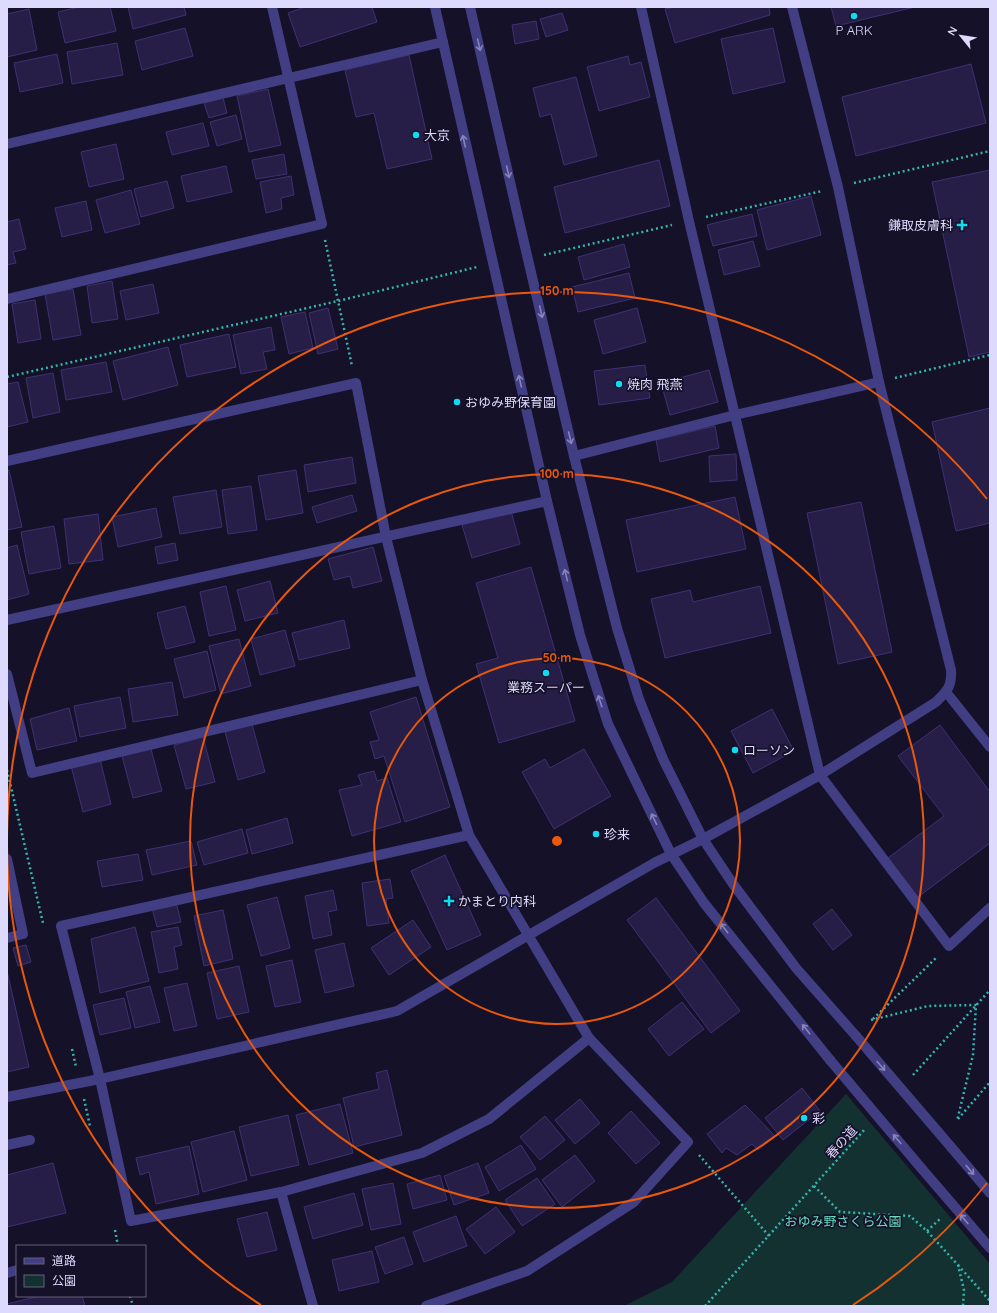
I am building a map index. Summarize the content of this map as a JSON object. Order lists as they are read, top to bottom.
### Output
{
  "streets": {
    "path": ["春の道"]
  },
  "parks": ["おゆみ野さくら公園"],
  "places": {
    "other": [
      "P ARK",
      "大京",
      "焼肉 飛燕",
      "おゆみ野保育園",
      "業務スーパー",
      "ローソン",
      "珍来",
      "彩"
    ],
    "health": ["鎌取皮膚科", "かまとり内科"]
  },
  "legend": ["道路", "公園"],
  "north": "top left",
  "rings": ["150 m", "100 m", "50 m"]
}
